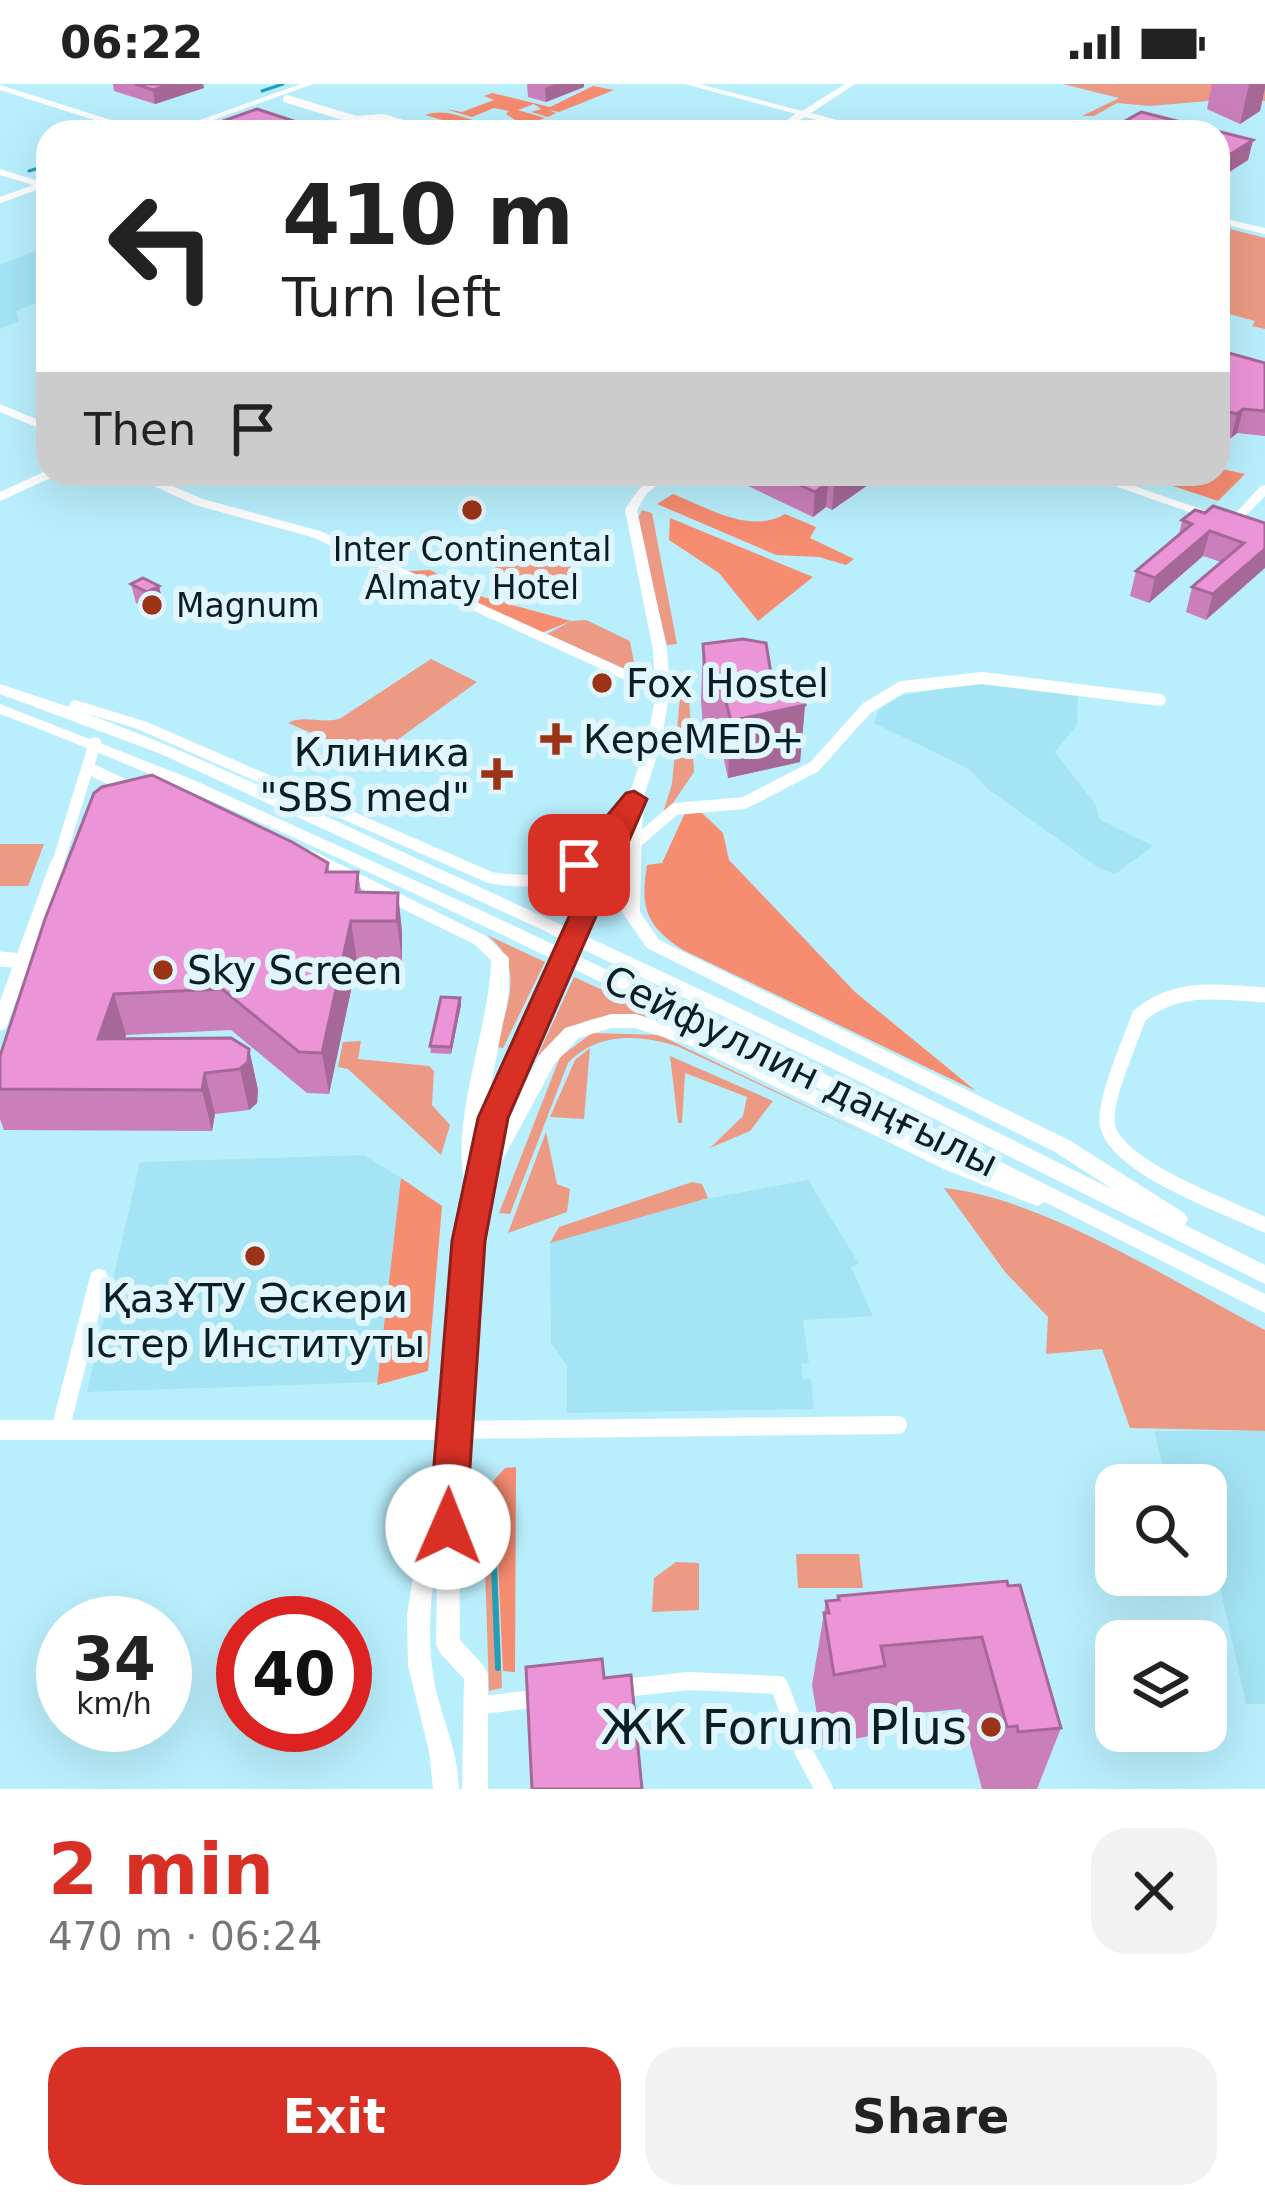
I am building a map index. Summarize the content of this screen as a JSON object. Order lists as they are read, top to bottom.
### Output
{
  "streets": {
    "main road": ["Сейфуллин даңғылы"]
  },
  "places": {
    "other": [
      "Inter Continental Almaty Hotel",
      "Magnum",
      "Fox Hostel",
      "Sky Screen",
      "ҚазҰТУ Әскери Істер Институты",
      "ЖК Forum Plus"
    ],
    "health": ["КереMED+", "Клиника \"SBS med\""]
  },
  "page": {
    "status": "06:22",
    "turn": ["410 m", "Turn left"],
    "then": "Then",
    "speed": "34 km/h",
    "limit": "40",
    "heading": ["2 min", "470 m · 06:24"],
    "buttons": ["Exit", "Share"]
  }
}
